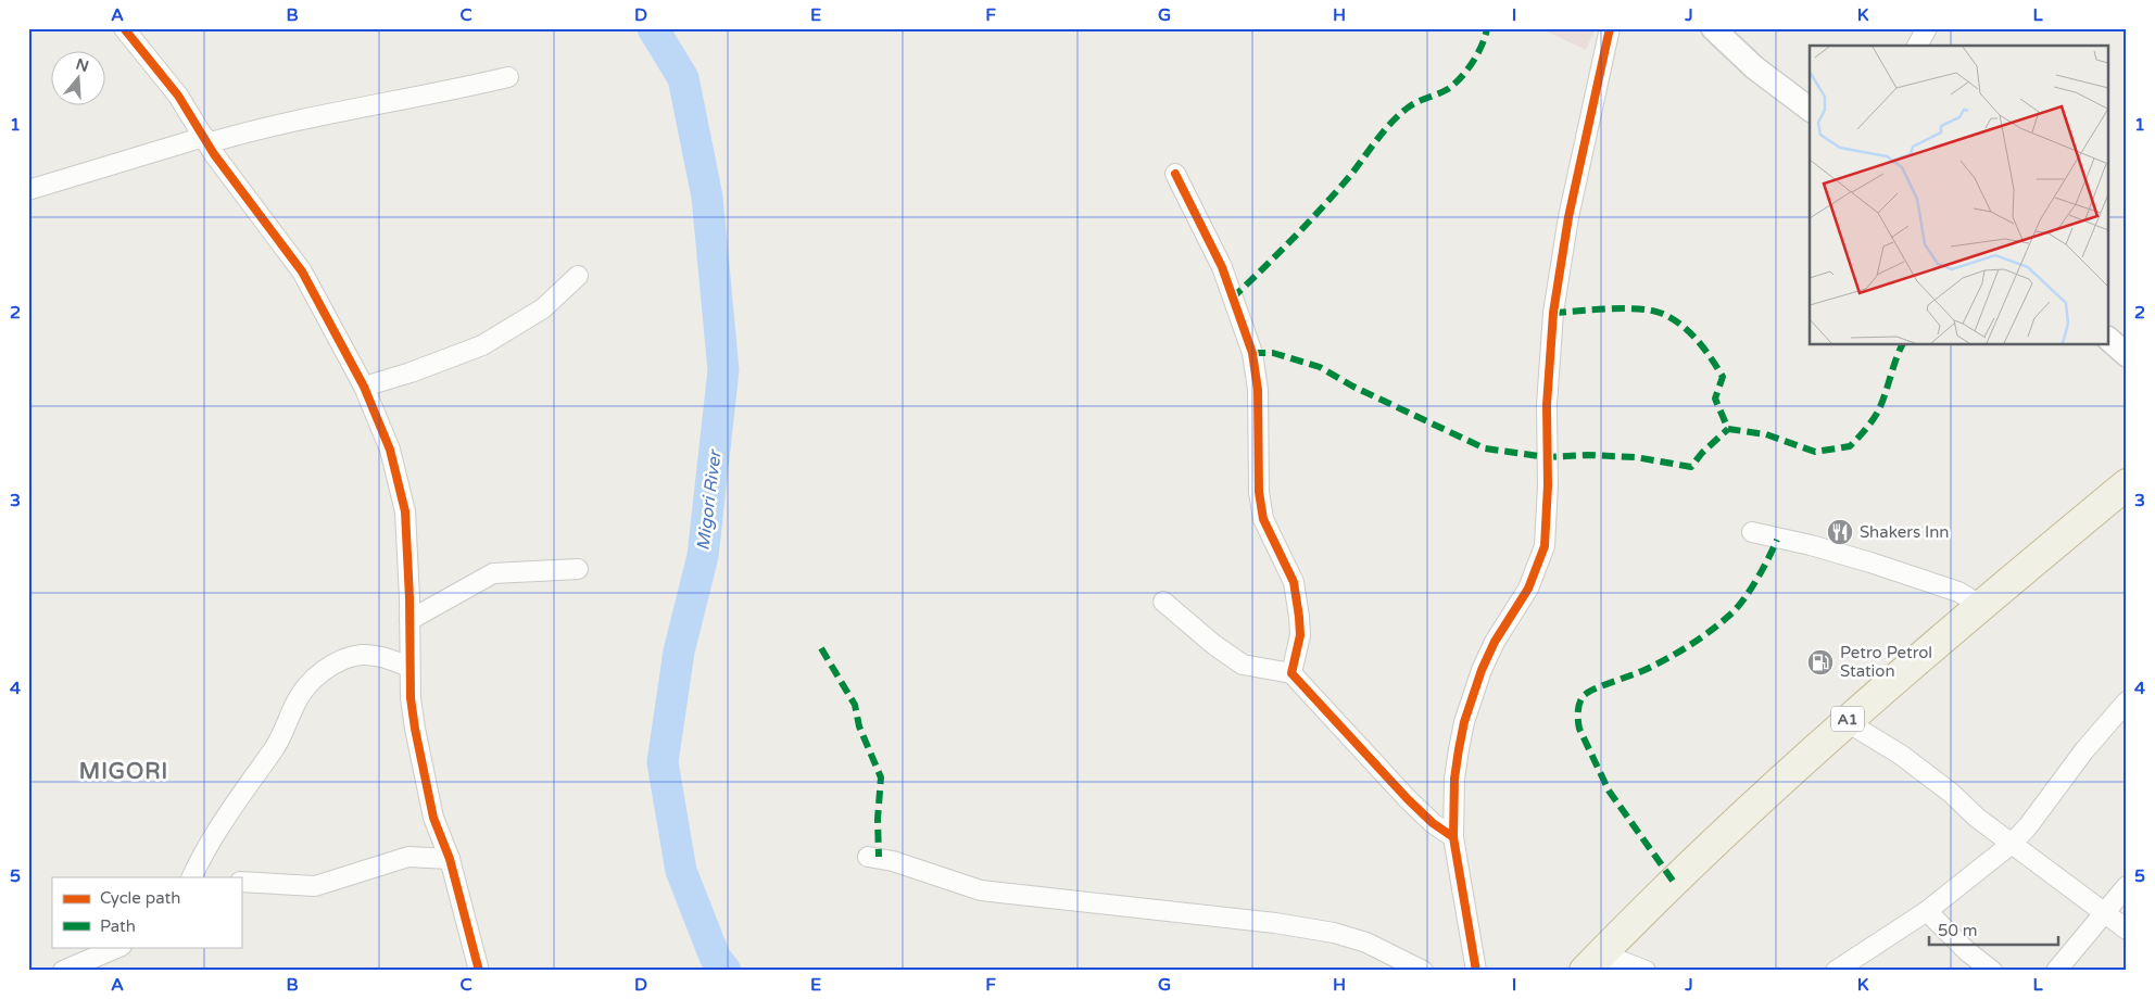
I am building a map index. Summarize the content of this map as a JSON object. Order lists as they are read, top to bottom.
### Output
{
  "streets": {
    "highway": ["A1"]
  },
  "districts": ["MIGORI"],
  "water": ["Migori River"],
  "places": {
    "restaurant": ["Shakers Inn"],
    "fuel station": ["Petro Petrol Station"]
  },
  "legend": ["Cycle path", "Path"],
  "scale_bar": "50 m",
  "north": "top",
  "grid": {
    "columns": [
      "A",
      "B",
      "C",
      "D",
      "E",
      "F",
      "G",
      "H",
      "I",
      "J",
      "K",
      "L"
    ],
    "rows": [
      "1",
      "2",
      "3",
      "4",
      "5"
    ]
  }
}
